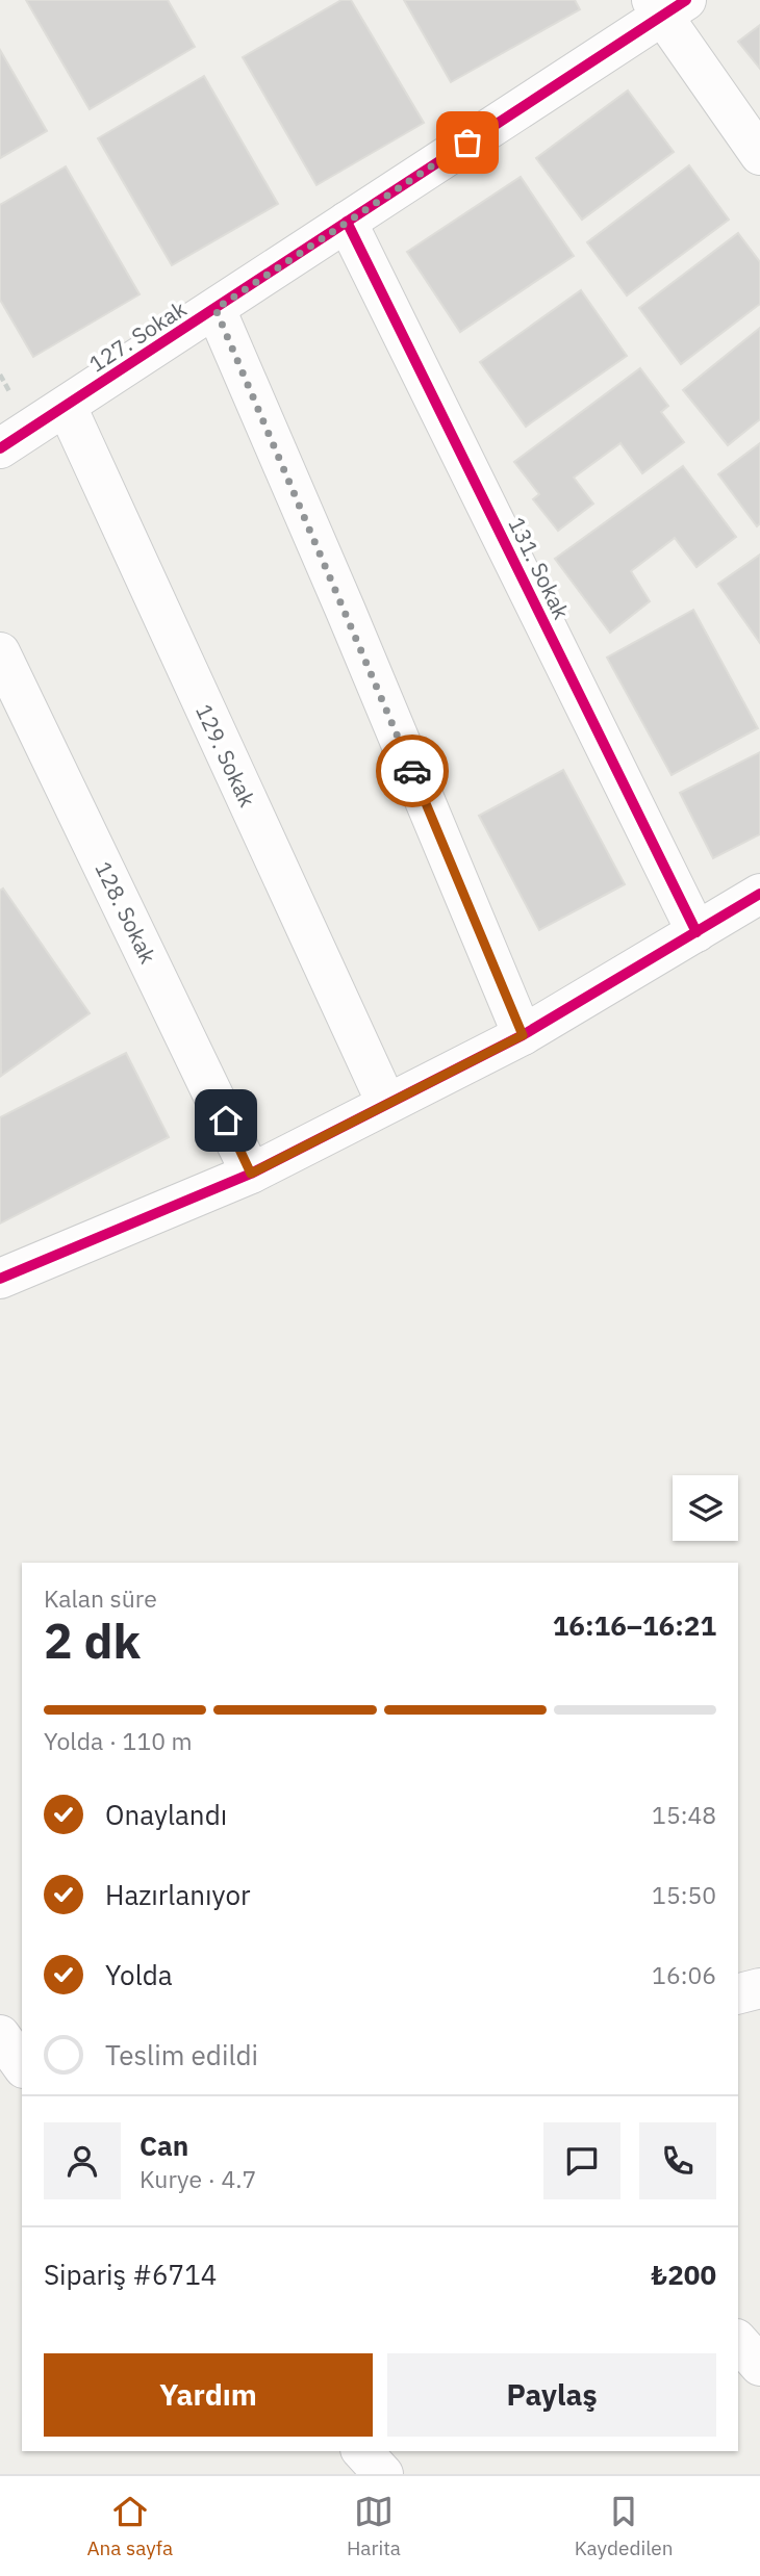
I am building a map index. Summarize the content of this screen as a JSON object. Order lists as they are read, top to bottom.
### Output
{
  "streets": {
    "street": [
      "127. Sokak",
      "131. Sokak",
      "129. Sokak",
      "128. Sokak"
    ]
  },
  "crossings": [
    ["127. Sokak", "131. Sokak"],
    ["127. Sokak", "129. Sokak"]
  ],
  "page": {
    "heading": ["2 dk", "Kalan süre", "16:16–16:21"],
    "panel": [
      "Can",
      "Kurye · 4.7",
      "Sipariş #6714",
      "₺200"
    ],
    "bar": "Yolda · 110 m",
    "list": [
      ["Onaylandı", "15:48"],
      ["Hazırlanıyor", "15:50"],
      ["Yolda", "16:06"],
      "Teslim edildi"
    ],
    "buttons": ["Yardım", "Paylaş"],
    "tabs": ["Ana sayfa", "Harita", "Kaydedilen"]
  }
}
